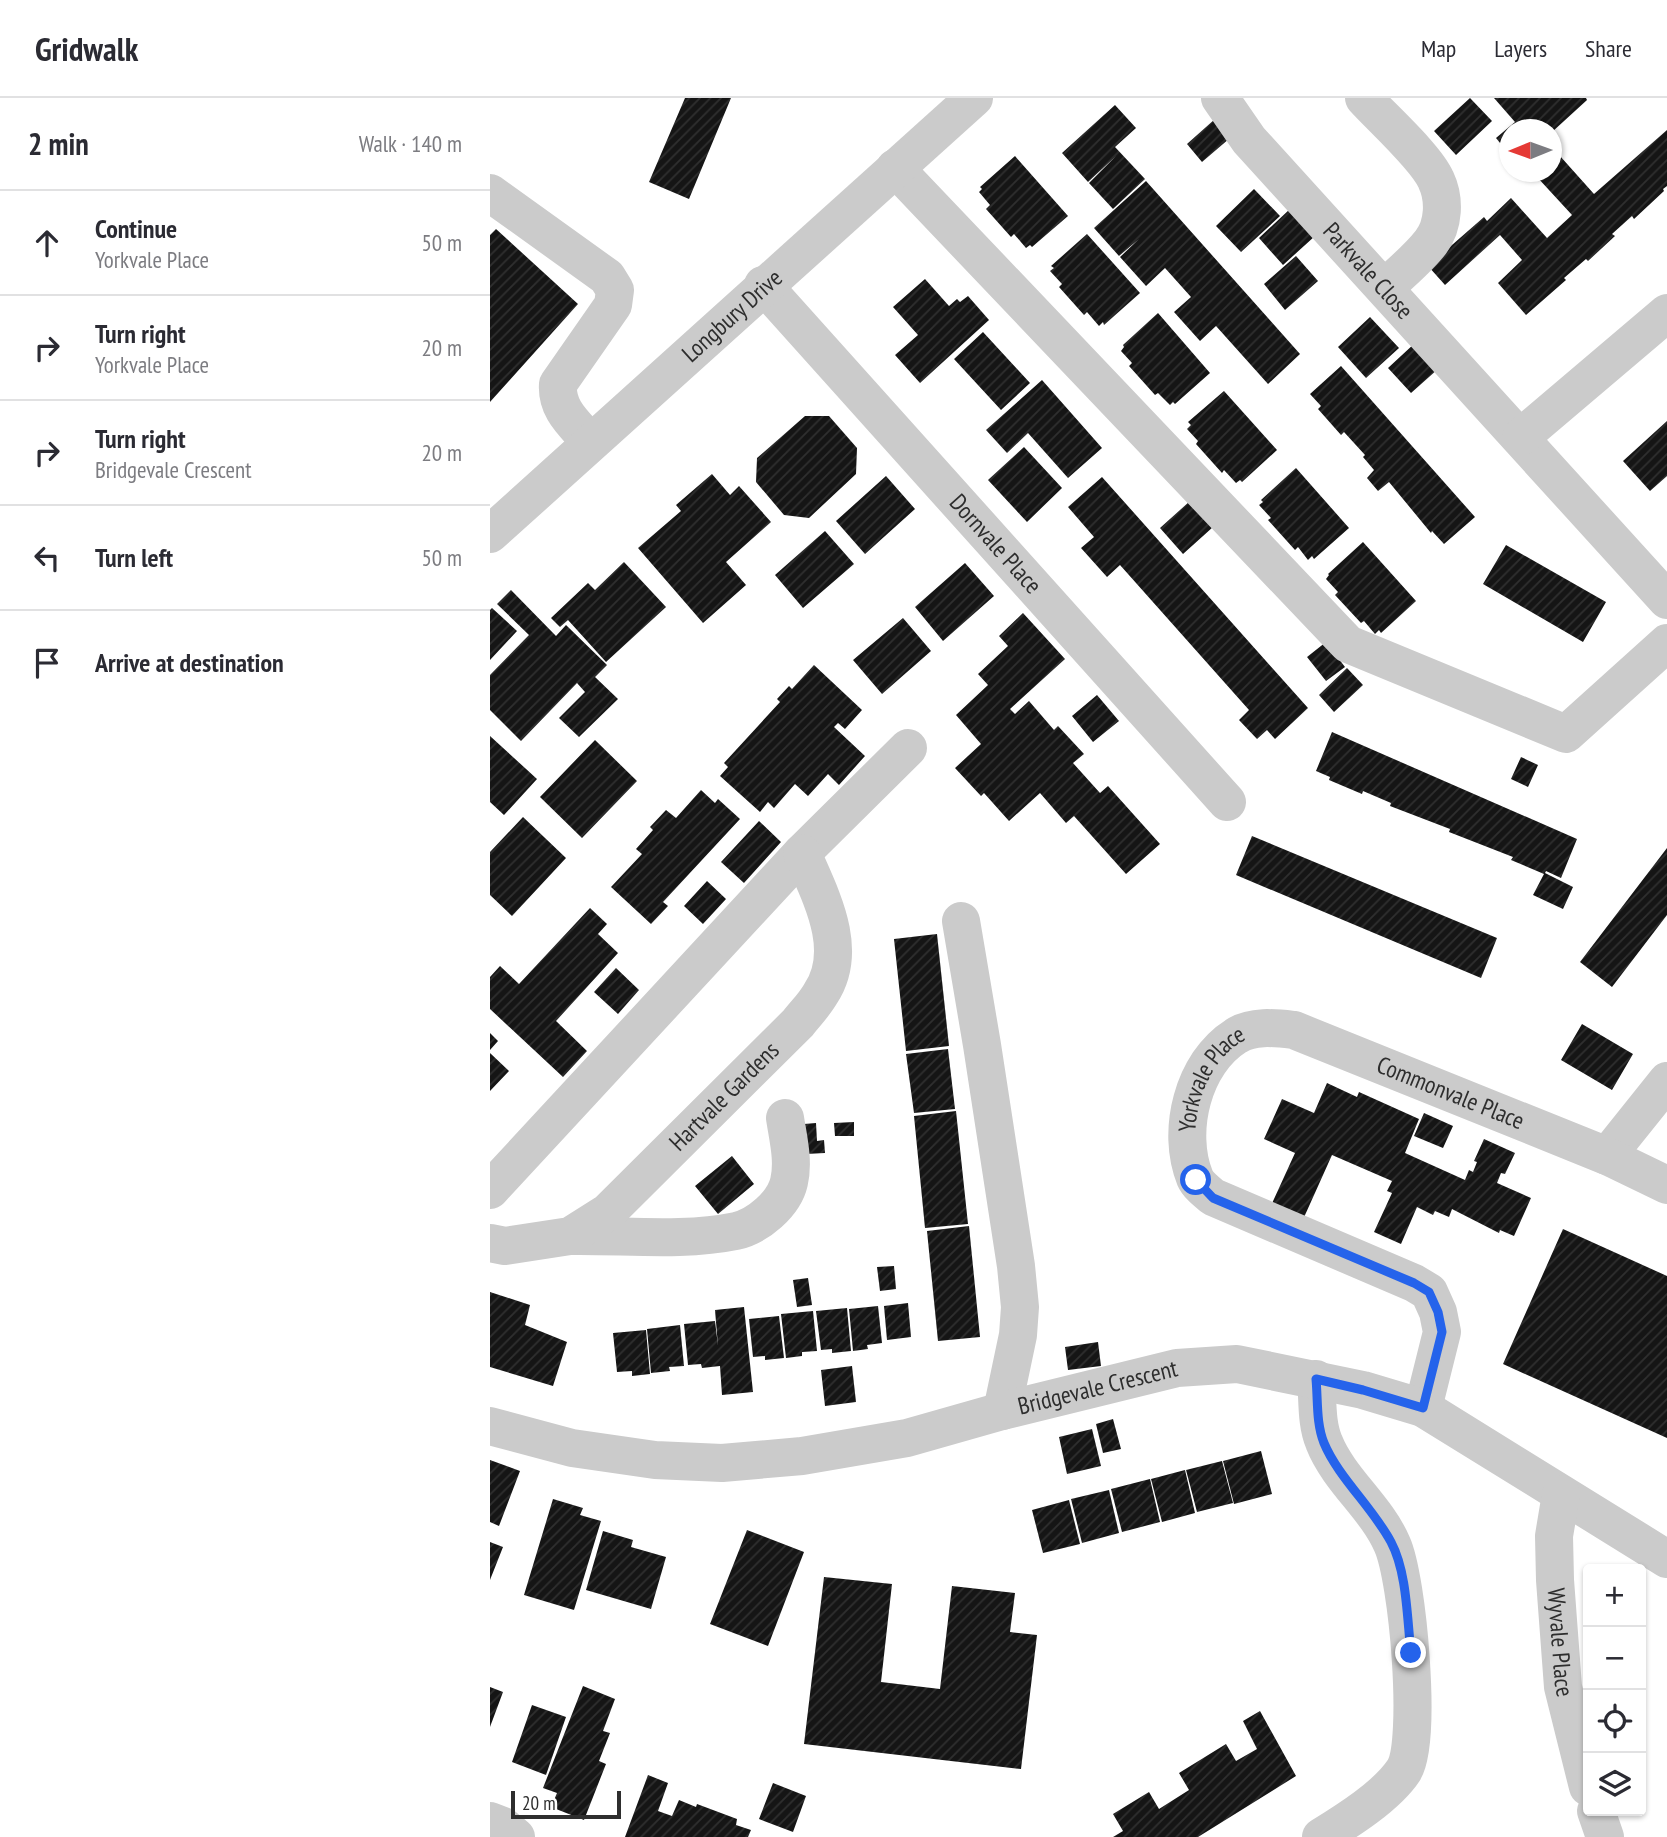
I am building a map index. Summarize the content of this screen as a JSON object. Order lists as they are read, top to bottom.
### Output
{
  "streets": {
    "street": [
      "Parkvale Close",
      "Longbury Drive",
      "Dornvale Place",
      "Yorkvale Place",
      "Commonvale Place",
      "Hartvale Gardens",
      "Bridgevale Crescent",
      "Wyvale Place"
    ]
  },
  "crossings": [
    ["Longbury Drive", "Dornvale Place"],
    ["Yorkvale Place", "Commonvale Place"],
    ["Yorkvale Place", "Bridgevale Crescent"],
    ["Bridgevale Crescent", "Wyvale Place"]
  ],
  "scale_bar": "20 m",
  "north": "left",
  "page": {
    "header": "Gridwalk",
    "nav": ["Map", "Layers", "Share"],
    "heading": ["2 min", "Walk · 140 m"],
    "list": [
      ["Continue", "Yorkvale Place", "50 m"],
      ["Turn right", "Yorkvale Place", "20 m"],
      ["Turn right", "Bridgevale Crescent", "20 m"],
      ["Turn left", "50 m"],
      "Arrive at destination"
    ],
    "map_buttons": ["+", "−"],
    "scale": "20 m"
  }
}
